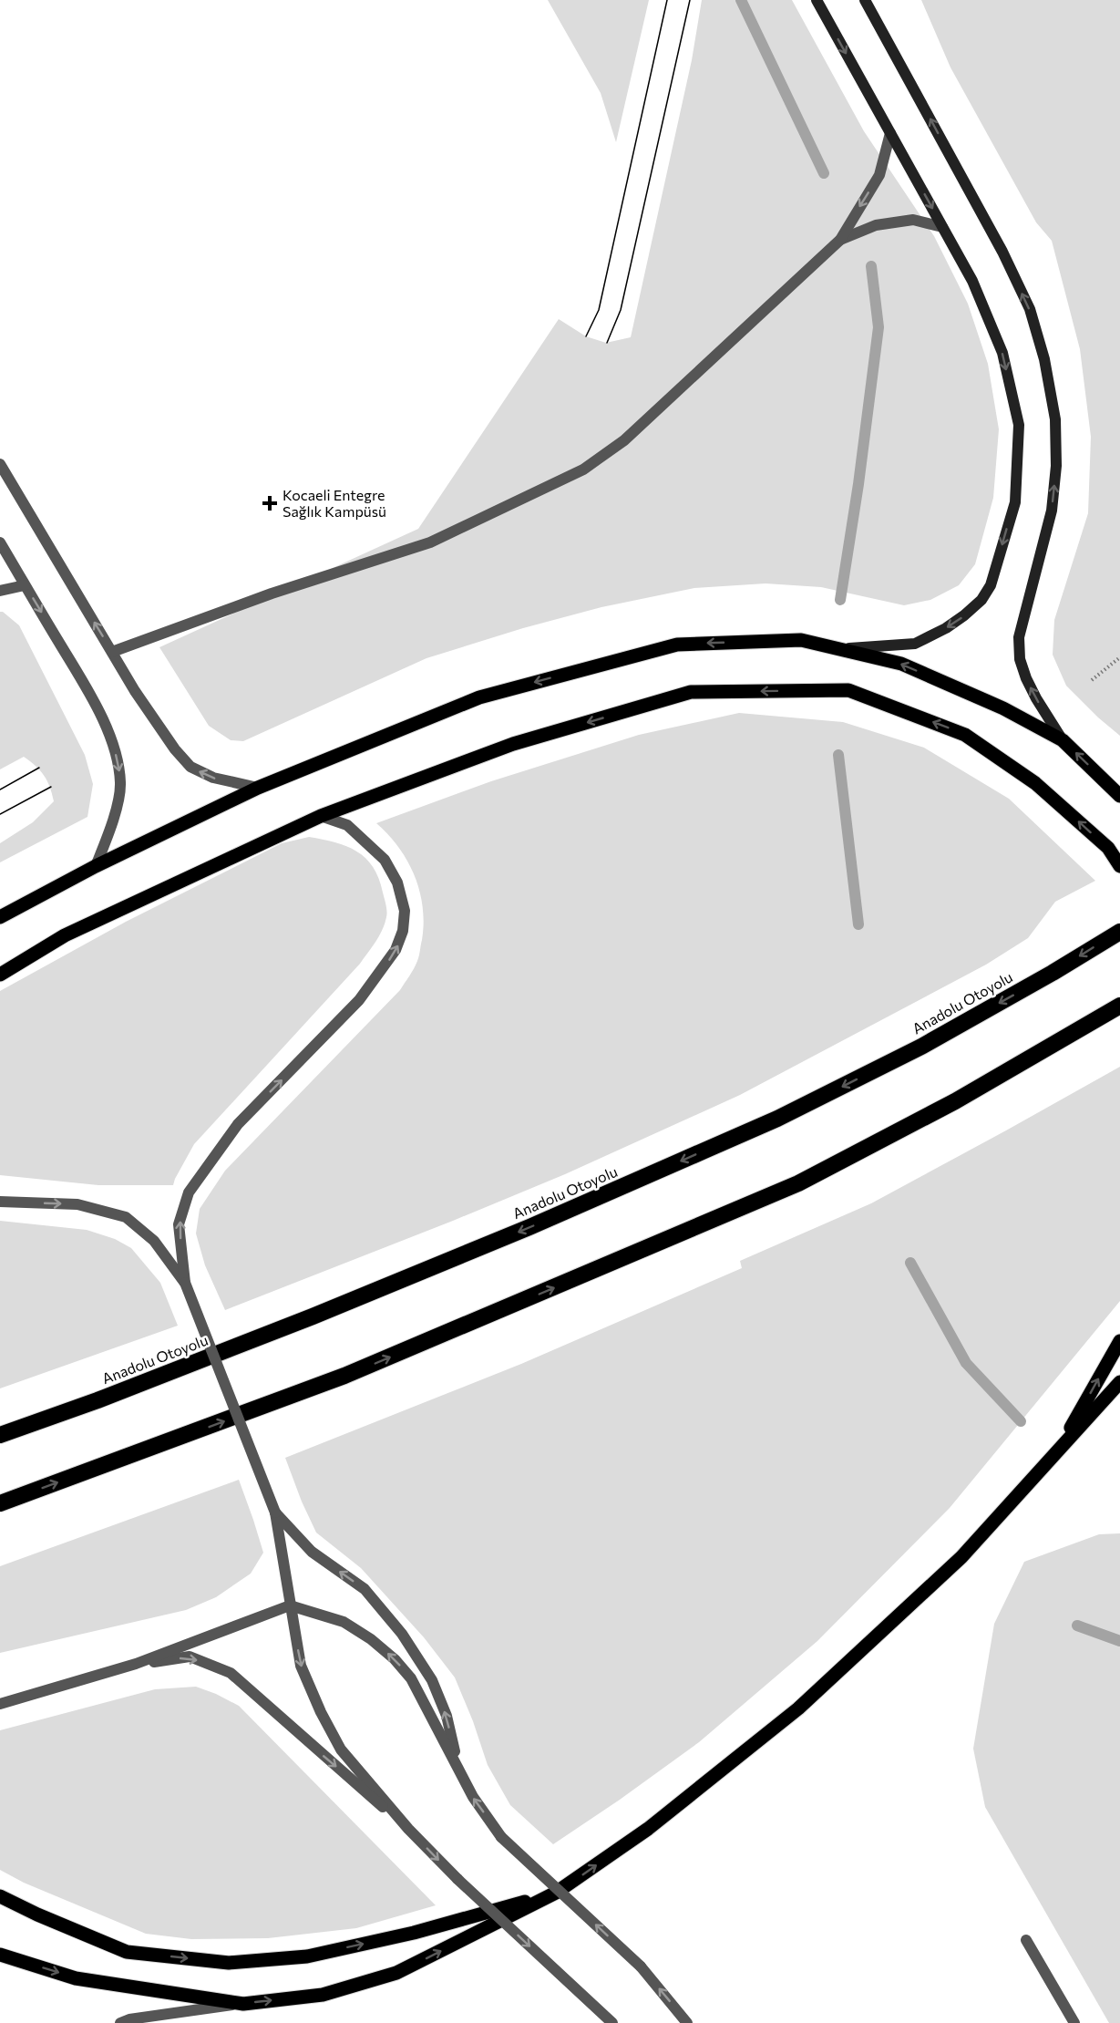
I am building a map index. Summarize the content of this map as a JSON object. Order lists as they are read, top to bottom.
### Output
{
  "streets": {
    "highway": ["Anadolu Otoyolu"]
  },
  "places": {
    "health": ["Kocaeli Entegre Sağlık Kampüsü"]
  }
}
